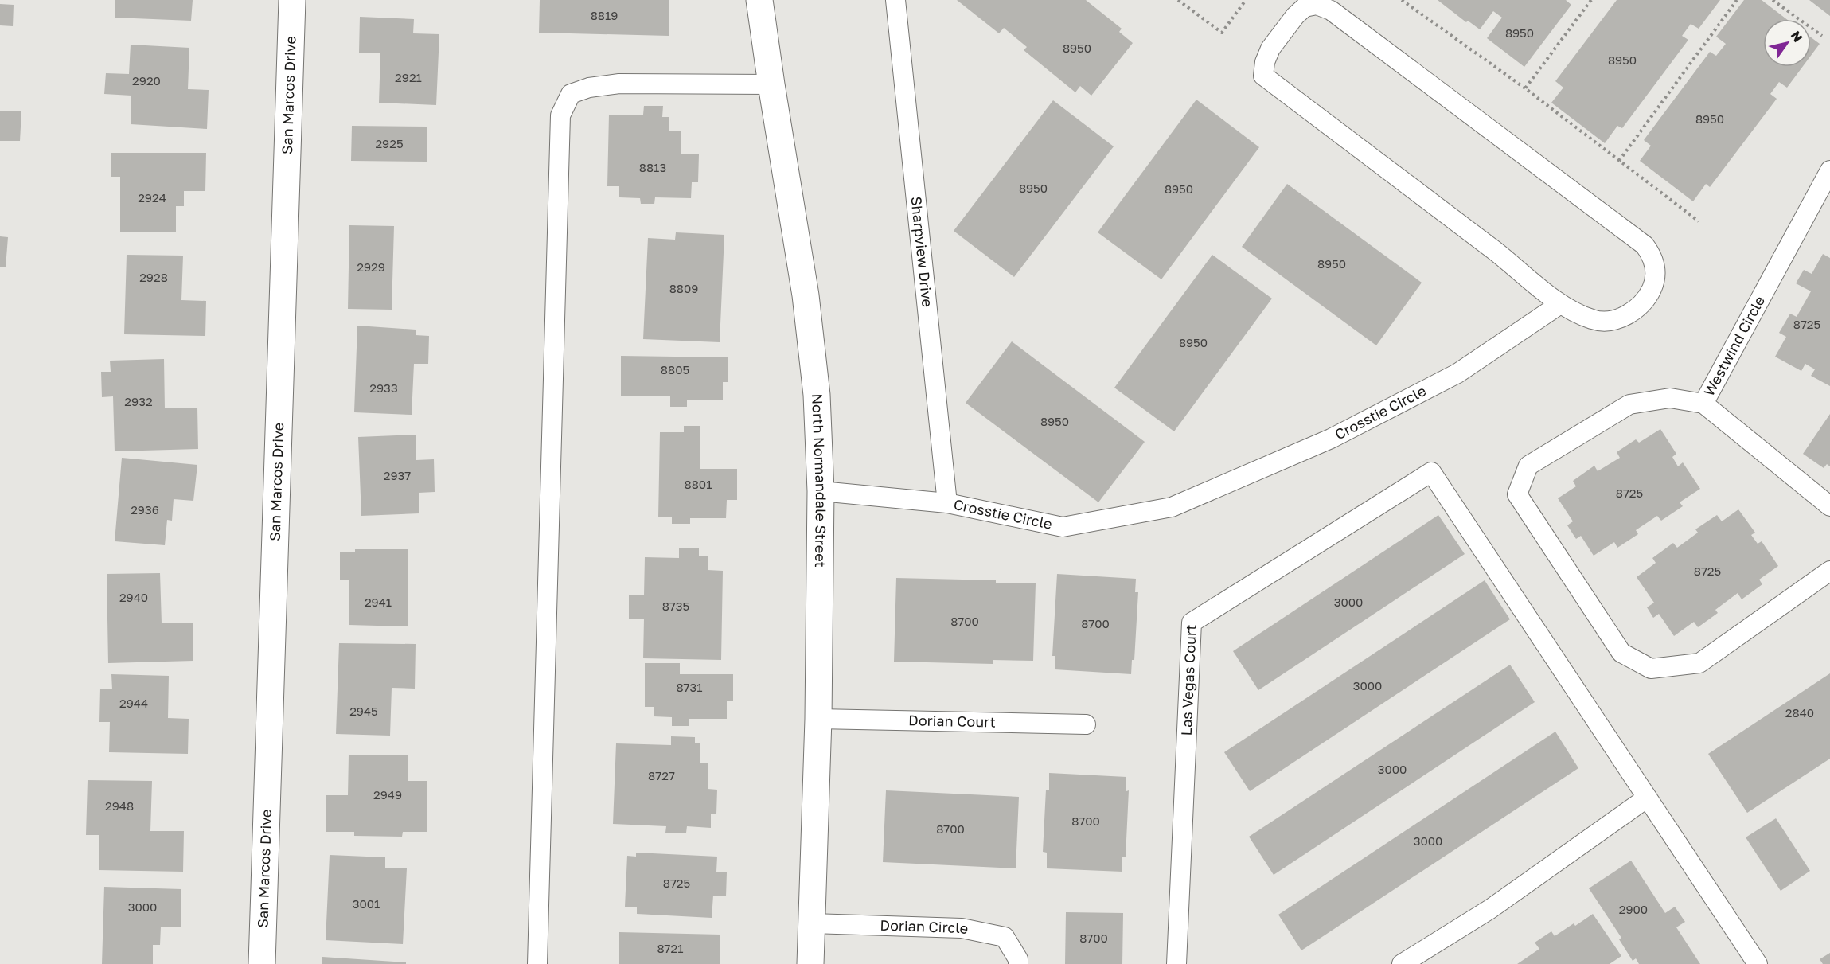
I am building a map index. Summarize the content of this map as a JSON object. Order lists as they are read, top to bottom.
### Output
{
  "streets": {
    "street": ["San Marcos Drive", "North Normandale Street"],
    "lane": [
      "Sharpview Drive",
      "Westwind Circle",
      "Crosstie Circle",
      "Las Vegas Court",
      "Dorian Court",
      "Dorian Circle"
    ]
  },
  "crossings": [
    ["Sharpview Drive", "Crosstie Circle"],
    ["Crosstie Circle", "North Normandale Street"],
    ["North Normandale Street", "Dorian Court"],
    ["North Normandale Street", "Dorian Circle"]
  ],
  "house_numbers": [
    "8819",
    "8950",
    "8950",
    "8950",
    "2921",
    "2920",
    "8950",
    "2925",
    "8813",
    "8950",
    "8950",
    "2924",
    "8950",
    "2929",
    "2928",
    "8809",
    "8725",
    "8950",
    "8805",
    "2933",
    "2932",
    "8950",
    "2937",
    "8801",
    "8725",
    "2936",
    "8725",
    "2940",
    "2941",
    "3000",
    "8735",
    "8700",
    "8700",
    "3000",
    "8731",
    "2944",
    "2945",
    "2840",
    "3000",
    "8727",
    "2949",
    "2948",
    "8700",
    "8700",
    "3000",
    "8725",
    "3001",
    "3000",
    "2900",
    "8700",
    "8721"
  ],
  "north": "top right"
}
